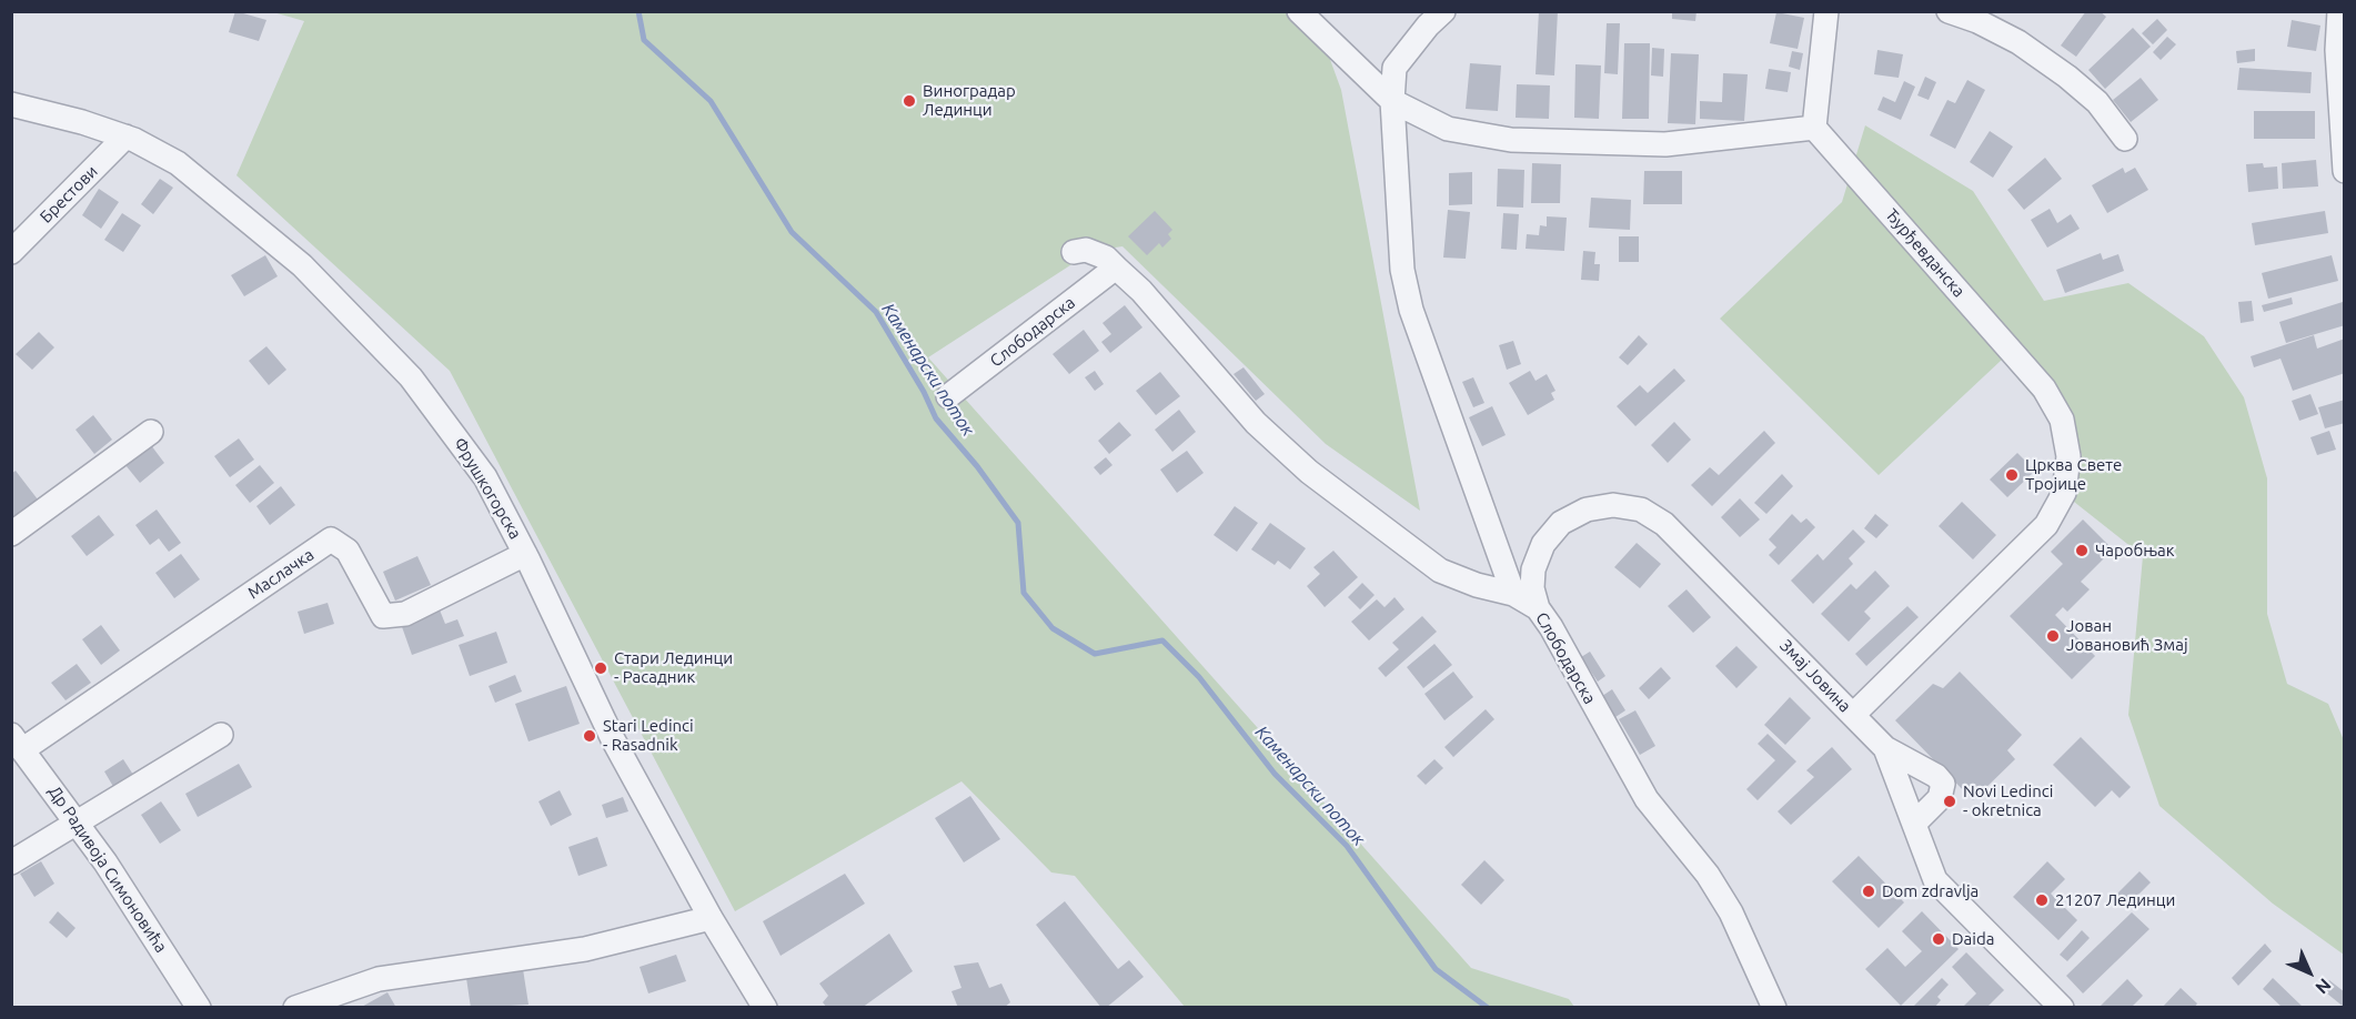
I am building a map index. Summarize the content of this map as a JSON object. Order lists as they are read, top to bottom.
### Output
{
  "streets": {
    "street": [
      "Брестови",
      "Ђурђевданска",
      "Слободарска",
      "Фрушкогорска",
      "Маслачка",
      "Змај Јовина",
      "Др Радивоја Симоновића"
    ]
  },
  "crossings": [
    ["Брестови", "Фрушкогорска"],
    ["Ђурђевданска", "Змај Јовина"],
    ["Слободарска", "Змај Јовина"],
    ["Фрушкогорска", "Маслачка"],
    ["Маслачка", "Др Радивоја Симоновића"]
  ],
  "water": ["Каменарски поток"],
  "places": [
    "Виноградар Лединци",
    "Црква Свете Тројице",
    "Чаробњак",
    "Јован Јовановић Змај",
    "Стари Лединци - Расадник",
    "Stari Ledinci - Rasadnik",
    "Novi Ledinci - okretnica",
    "Dom zdravlja",
    "21207 Лединци",
    "Daida"
  ],
  "north": "bottom right"
}
